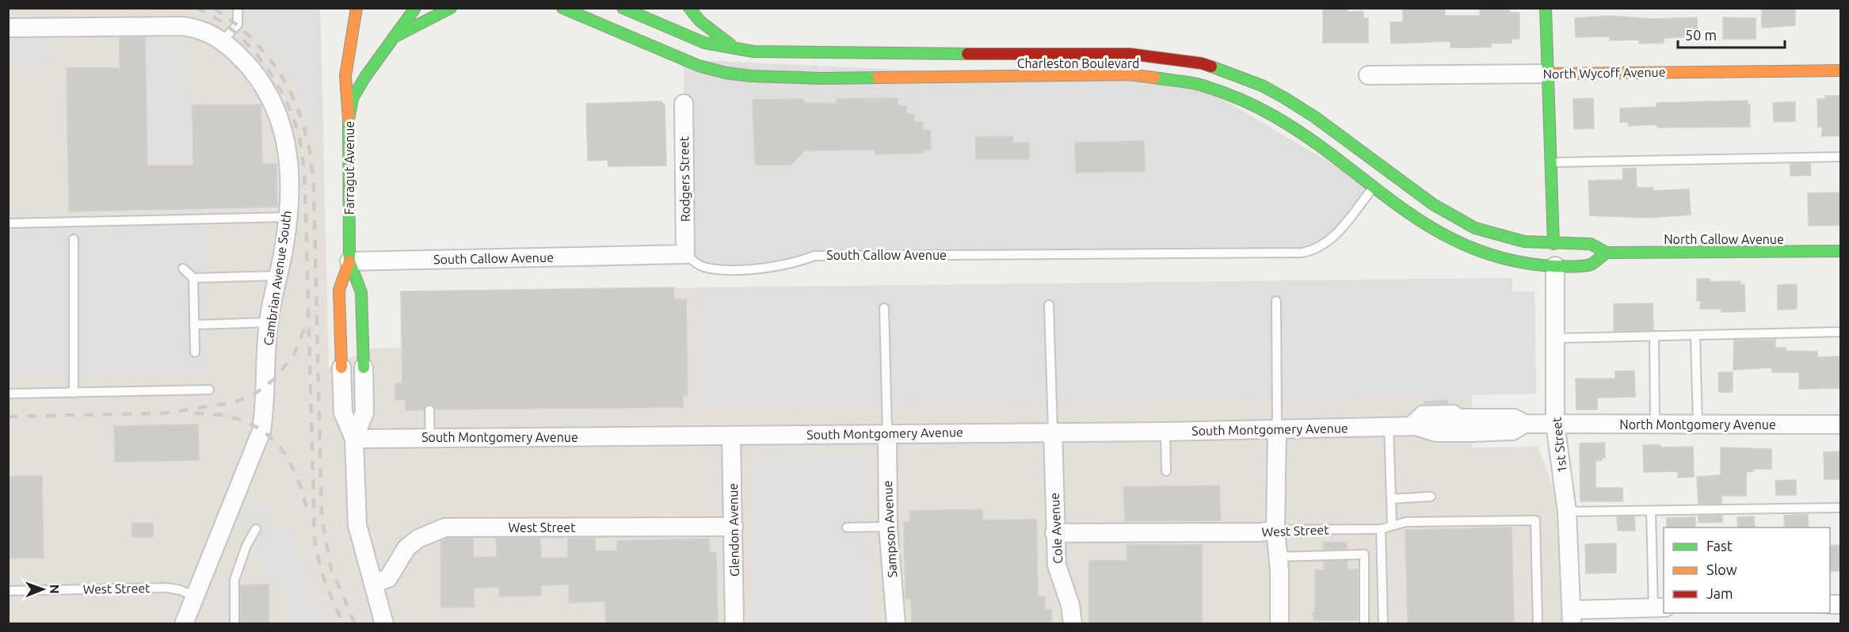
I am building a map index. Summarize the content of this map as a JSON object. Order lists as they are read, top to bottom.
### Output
{
  "streets": {
    "main road": [
      "Charleston Boulevard",
      "North Wycoff Avenue",
      "Farragut Avenue",
      "North Callow Avenue"
    ],
    "street": [
      "Rodgers Street",
      "South Callow Avenue",
      "Cambrian Avenue South",
      "North Montgomery Avenue",
      "South Montgomery Avenue",
      "1st Street",
      "West Street",
      "Cole Avenue",
      "Sampson Avenue",
      "Glendon Avenue"
    ]
  },
  "crossings": [
    ["Charleston Boulevard", "North Callow Avenue"],
    ["Charleston Boulevard", "South Callow Avenue"],
    ["Charleston Boulevard", "1st Street"],
    ["Farragut Avenue", "South Callow Avenue"],
    ["Farragut Avenue", "South Montgomery Avenue"],
    ["Farragut Avenue", "West Street"],
    ["Rodgers Street", "South Callow Avenue"],
    ["Cambrian Avenue South", "West Street"],
    ["North Montgomery Avenue", "South Montgomery Avenue"],
    ["North Montgomery Avenue", "1st Street"],
    ["South Montgomery Avenue", "1st Street"],
    ["South Montgomery Avenue", "Cole Avenue"],
    ["South Montgomery Avenue", "Sampson Avenue"],
    ["South Montgomery Avenue", "Glendon Avenue"],
    ["West Street", "Cole Avenue"],
    ["West Street", "Glendon Avenue"]
  ],
  "legend": ["Fast", "Slow", "Jam"],
  "scale_bar": "50 m",
  "north": "right"
}
